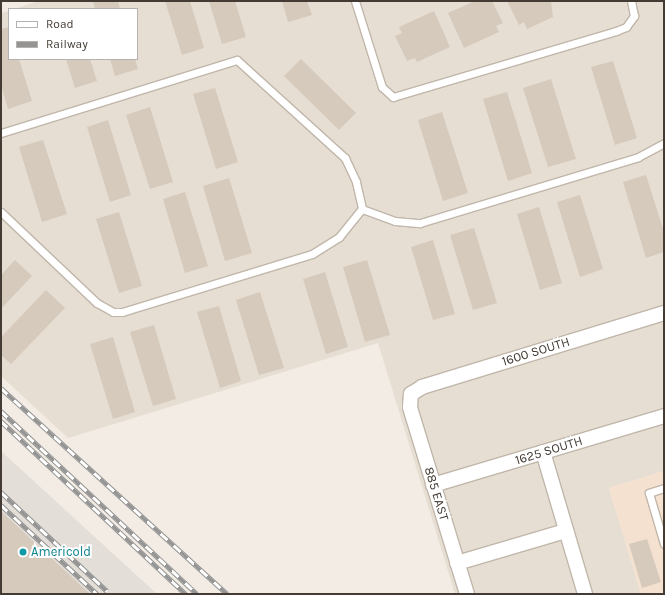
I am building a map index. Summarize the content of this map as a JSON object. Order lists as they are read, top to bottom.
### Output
{
  "streets": {
    "street": ["1600 SOUTH", "1625 SOUTH", "885 EAST"]
  },
  "crossings": [
    ["1600 SOUTH", "885 EAST"],
    ["1625 SOUTH", "885 EAST"]
  ],
  "places": ["Americold"],
  "legend": ["Road", "Railway"]
}
